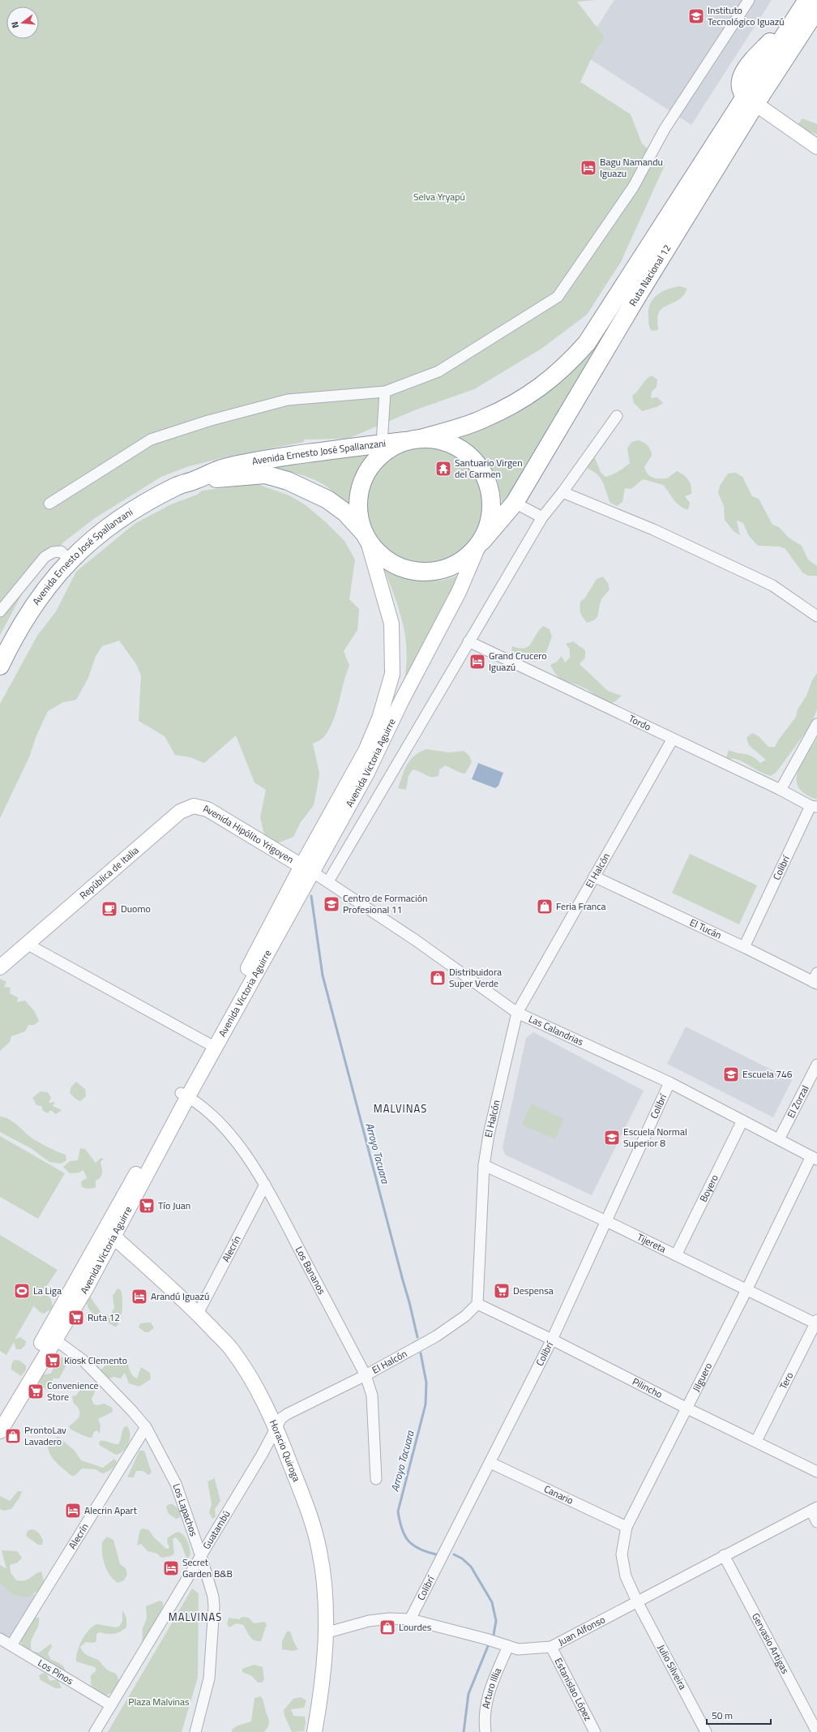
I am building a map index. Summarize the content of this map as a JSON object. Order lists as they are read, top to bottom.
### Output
{
  "streets": {
    "highway": ["Ruta Nacional 12", "Avenida Ernesto José Spallanzani"],
    "main road": [
      "Avenida Victoria Aguirre",
      "Avenida Hipólito Yrigoyen",
      "República de Italia",
      "Horacio Quiroga"
    ],
    "street": [
      "Tordo",
      "Colibrí",
      "El Halcón",
      "El Tucán",
      "Las Calandrias",
      "El Zorzal",
      "Boyero",
      "Tijereta",
      "Alecrín",
      "Los Bananos",
      "Jilguero",
      "Tero",
      "Pilincho",
      "Canario",
      "Los Lapachos",
      "Guatambú",
      "Juan Alfonso",
      "Gervasio Artigas",
      "Julio Silveira",
      "Los Pinos",
      "Arturo Illia",
      "Estanislao López"
    ]
  },
  "crossings": [
    ["Ruta Nacional 12", "Avenida Ernesto José Spallanzani"],
    ["Ruta Nacional 12", "Avenida Victoria Aguirre"],
    ["Avenida Ernesto José Spallanzani", "Avenida Victoria Aguirre"],
    ["Tordo", "Colibrí"],
    ["Tordo", "El Halcón"],
    ["Avenida Victoria Aguirre", "Avenida Hipólito Yrigoyen"],
    ["Avenida Victoria Aguirre", "Las Calandrias"],
    ["Avenida Victoria Aguirre", "Los Bananos"],
    ["Avenida Victoria Aguirre", "Horacio Quiroga"],
    ["Avenida Victoria Aguirre", "Los Lapachos"],
    ["Avenida Hipólito Yrigoyen", "República de Italia"],
    ["Avenida Hipólito Yrigoyen", "Las Calandrias"],
    ["Colibrí", "El Tucán"],
    ["Colibrí", "Las Calandrias"],
    ["Colibrí", "Tijereta"],
    ["Colibrí", "Pilincho"],
    ["Colibrí", "Canario"],
    ["Colibrí", "Juan Alfonso"],
    ["El Halcón", "El Tucán"],
    ["El Halcón", "Las Calandrias"],
    ["El Halcón", "Tijereta"],
    ["El Halcón", "Los Bananos"],
    ["El Halcón", "Pilincho"],
    ["El Halcón", "Horacio Quiroga"],
    ["El Halcón", "Guatambú"],
    ["Las Calandrias", "El Zorzal"],
    ["Las Calandrias", "Boyero"],
    ["Las Calandrias", "Jilguero"],
    ["Boyero", "Tijereta"],
    ["Tijereta", "Jilguero"],
    ["Tijereta", "Tero"],
    ["Alecrín", "Los Bananos"],
    ["Alecrín", "Horacio Quiroga"],
    ["Alecrín", "Los Lapachos"],
    ["Alecrín", "Los Pinos"],
    ["Jilguero", "Pilincho"],
    ["Jilguero", "Canario"],
    ["Jilguero", "Juan Alfonso"],
    ["Jilguero", "Julio Silveira"],
    ["Tero", "Pilincho"],
    ["Horacio Quiroga", "Guatambú"],
    ["Horacio Quiroga", "Juan Alfonso"],
    ["Los Lapachos", "Guatambú"],
    ["Guatambú", "Los Pinos"],
    ["Juan Alfonso", "Gervasio Artigas"],
    ["Juan Alfonso", "Julio Silveira"],
    ["Juan Alfonso", "Arturo Illia"],
    ["Juan Alfonso", "Estanislao López"]
  ],
  "districts": ["MALVINAS", "MALVINAS"],
  "water": ["Arroyo Tacuara"],
  "parks": ["Selva Yryapú", "Plaza Malvinas"],
  "places": {
    "school or university": [
      "Instituto Tecnológico Iguazú",
      "Centro de Formación Profesional 11",
      "Escuela 746",
      "Escuela Normal Superior 8"
    ],
    "hotel": [
      "Bagu Namandu Iguazu",
      "Grand Crucero Iguazú",
      "Arandú Iguazú",
      "Alecrin Apart",
      "Secret Garden B&B"
    ],
    "temple": ["Santuario Virgen del Carmen"],
    "shop": [
      "Feria Franca",
      "Distribuidora Super Verde",
      "ProntoLav Lavadero",
      "Lourdes"
    ],
    "cafe": ["Duomo"],
    "supermarket": [
      "Tío Juan",
      "Despensa",
      "Ruta 12",
      "Kiosk Clemento",
      "Convenience Store"
    ],
    "sports": ["La Liga"]
  },
  "scale_bar": "50 m",
  "north": "left"
}
